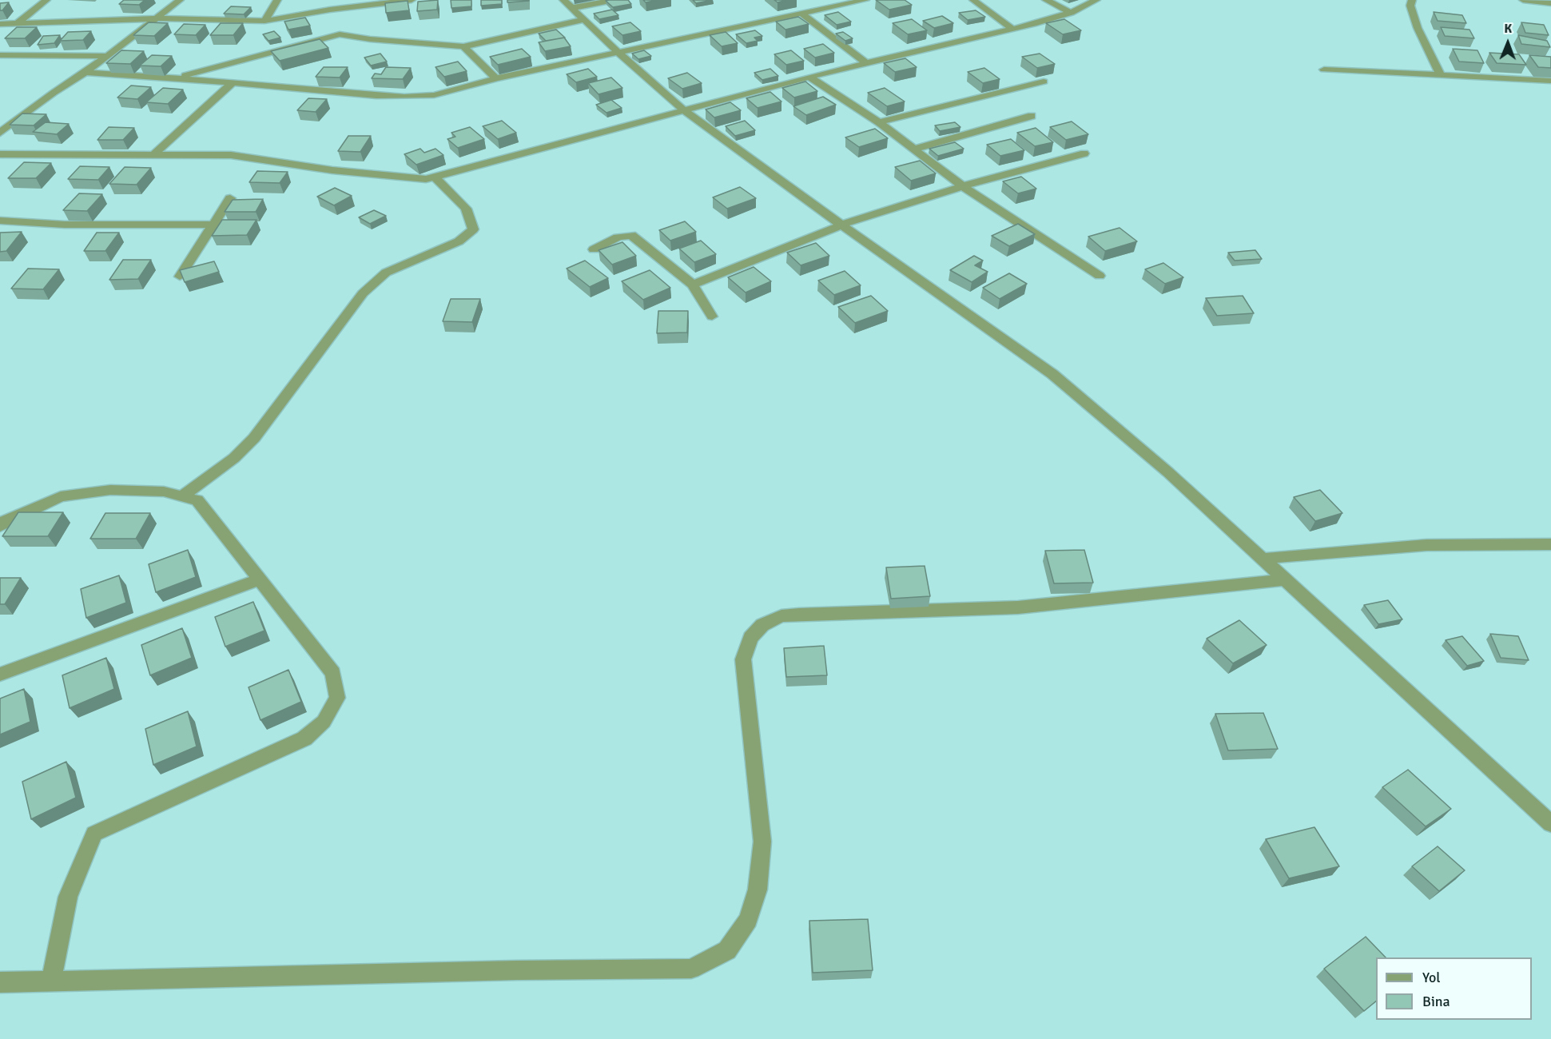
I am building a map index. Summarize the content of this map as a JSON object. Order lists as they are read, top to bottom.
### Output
{
  "legend": ["Yol", "Bina"],
  "north": "top"
}
